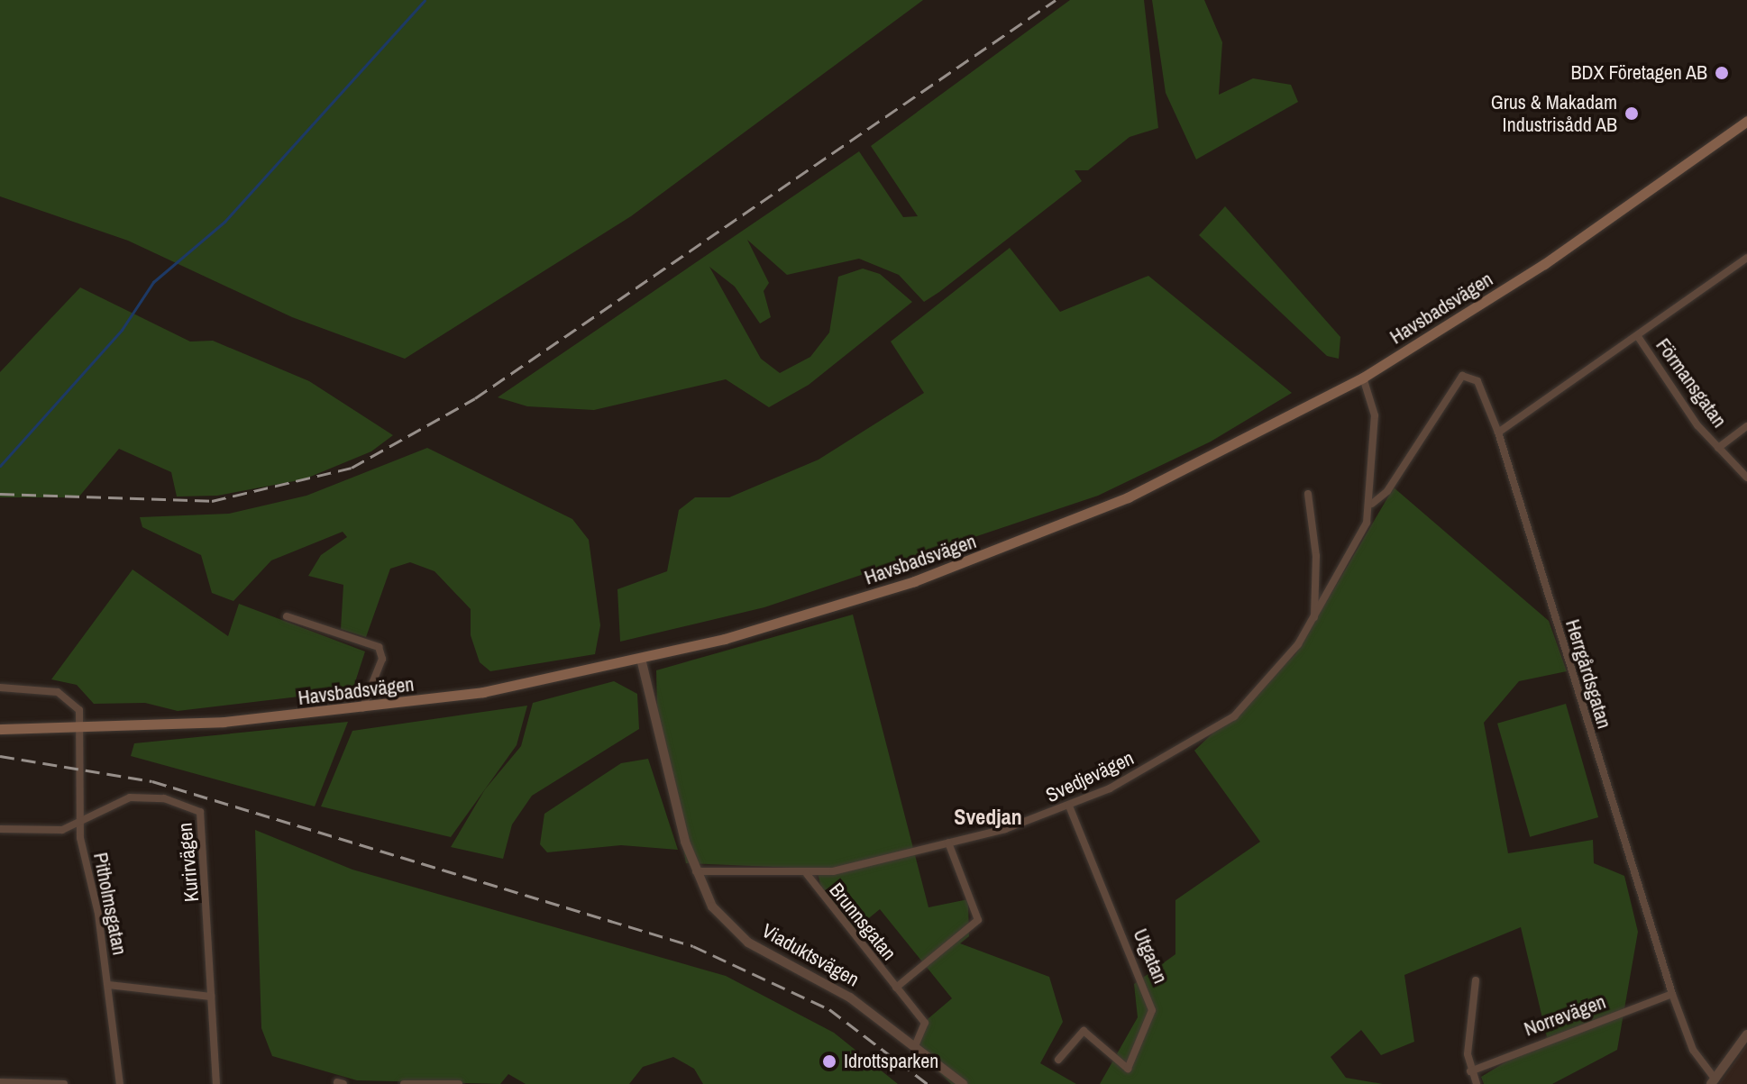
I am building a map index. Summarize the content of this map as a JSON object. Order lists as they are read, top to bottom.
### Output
{
  "streets": {
    "main road": ["Havsbadsvägen"],
    "street": [
      "Förmansgatan",
      "Herrgårdsgatan",
      "Svedjevägen",
      "Kurirvägen",
      "Pitholmsgatan",
      "Brunnsgatan",
      "Viaduktsvägen",
      "Utgatan",
      "Norrevägen"
    ]
  },
  "crossings": [
    ["Havsbadsvägen", "Svedjevägen"],
    ["Havsbadsvägen", "Pitholmsgatan"],
    ["Havsbadsvägen", "Viaduktsvägen"],
    ["Herrgårdsgatan", "Svedjevägen"],
    ["Herrgårdsgatan", "Norrevägen"],
    ["Svedjevägen", "Brunnsgatan"],
    ["Svedjevägen", "Viaduktsvägen"],
    ["Svedjevägen", "Utgatan"],
    ["Kurirvägen", "Pitholmsgatan"],
    ["Brunnsgatan", "Viaduktsvägen"]
  ],
  "districts": ["Svedjan"],
  "places": ["BDX Företagen AB", "Grus & Makadam Industrisådd AB", "Idrottsparken"]
}
